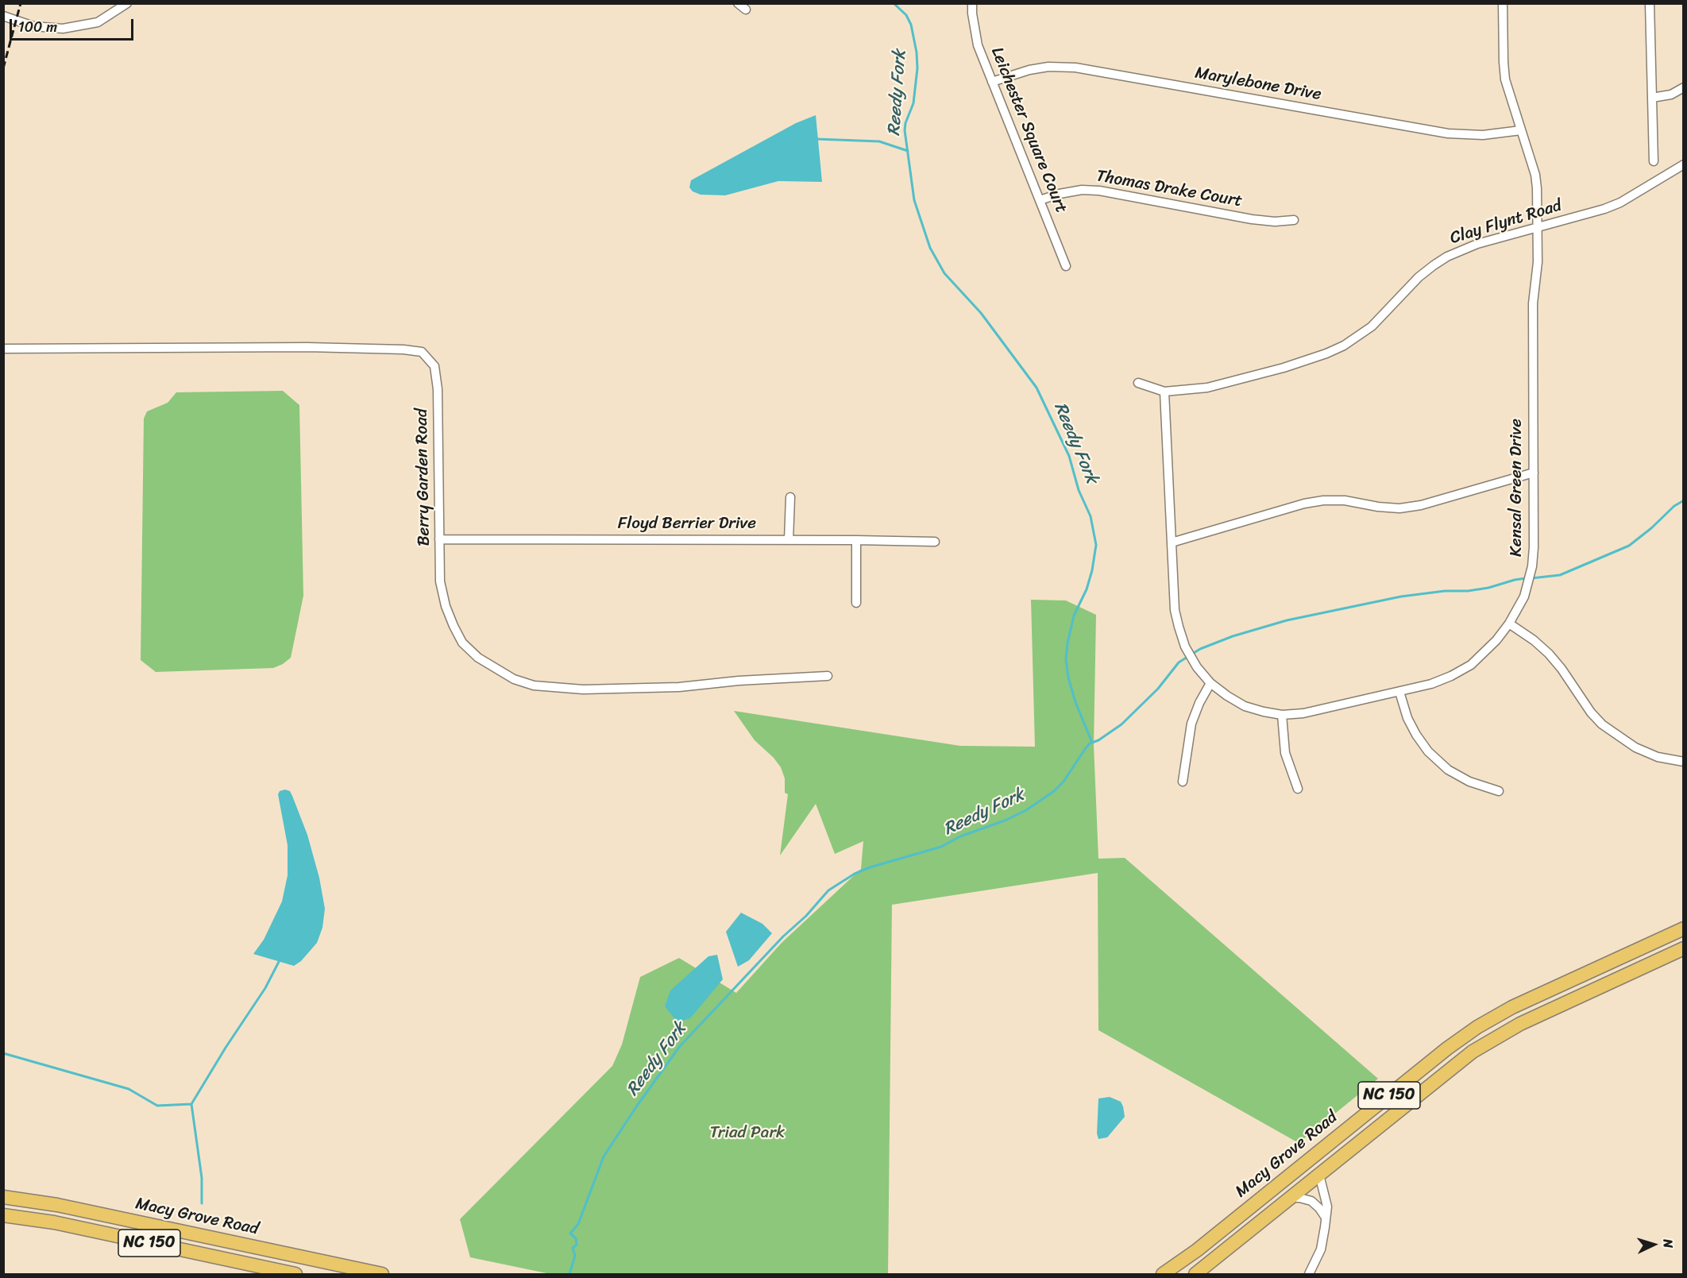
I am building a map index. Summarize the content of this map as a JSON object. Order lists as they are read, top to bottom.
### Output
{
  "streets": {
    "main road": ["NC 150", "Macy Grove Road"],
    "street": [
      "Marylebone Drive",
      "Leichester Square Court",
      "Thomas Drake Court",
      "Clay Flynt Road",
      "Berry Garden Road",
      "Kensal Green Drive",
      "Floyd Berrier Drive"
    ]
  },
  "crossings": [
    ["Marylebone Drive", "Leichester Square Court"],
    ["Marylebone Drive", "Kensal Green Drive"],
    ["Leichester Square Court", "Thomas Drake Court"],
    ["Clay Flynt Road", "Kensal Green Drive"],
    ["Berry Garden Road", "Floyd Berrier Drive"]
  ],
  "water": ["Reedy Fork"],
  "parks": ["Triad Park"],
  "scale_bar": "100 m",
  "north": "right"
}
